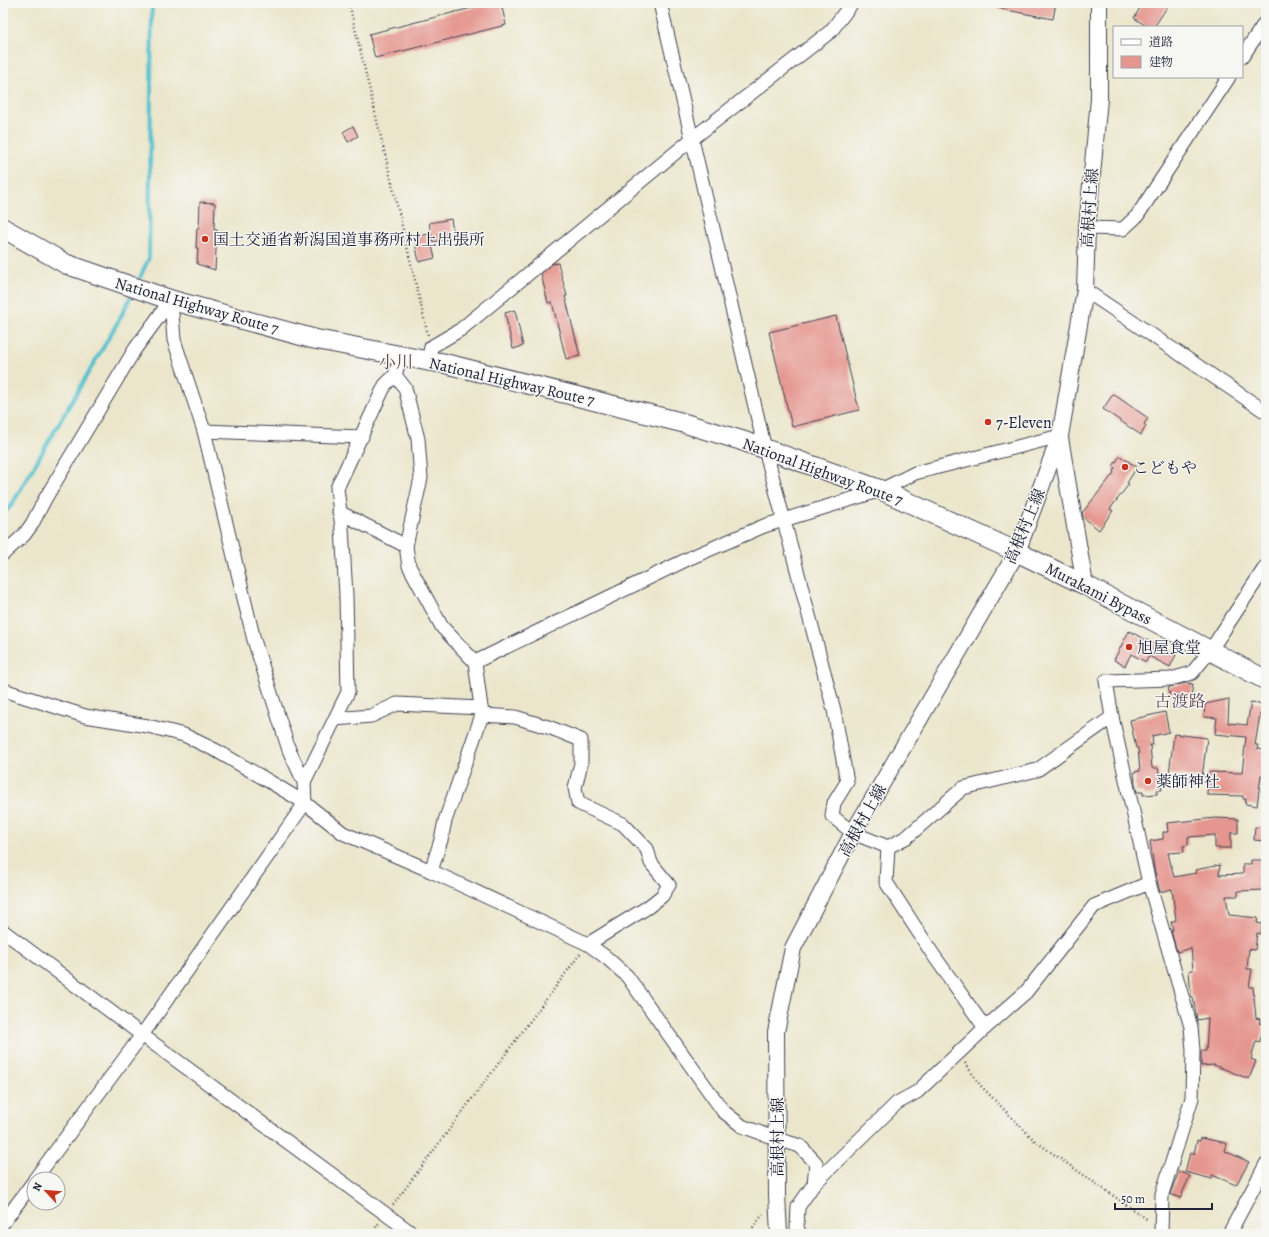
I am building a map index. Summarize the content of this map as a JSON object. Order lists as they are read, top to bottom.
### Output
{
  "streets": {
    "highway": ["National Highway Route 7", "Murakami Bypass"],
    "main road": ["高根村上線"]
  },
  "crossings": [
    ["高根村上線", "National Highway Route 7"],
    ["高根村上線", "Murakami Bypass"],
    ["National Highway Route 7", "Murakami Bypass"]
  ],
  "districts": ["小川", "古渡路"],
  "places": [
    "国土交通省新潟国道事務所村上出張所",
    "7-Eleven",
    "こどもや",
    "旭屋食堂",
    "薬師神社"
  ],
  "legend": ["道路", "建物"],
  "scale_bar": "50 m",
  "north": "top left"
}
